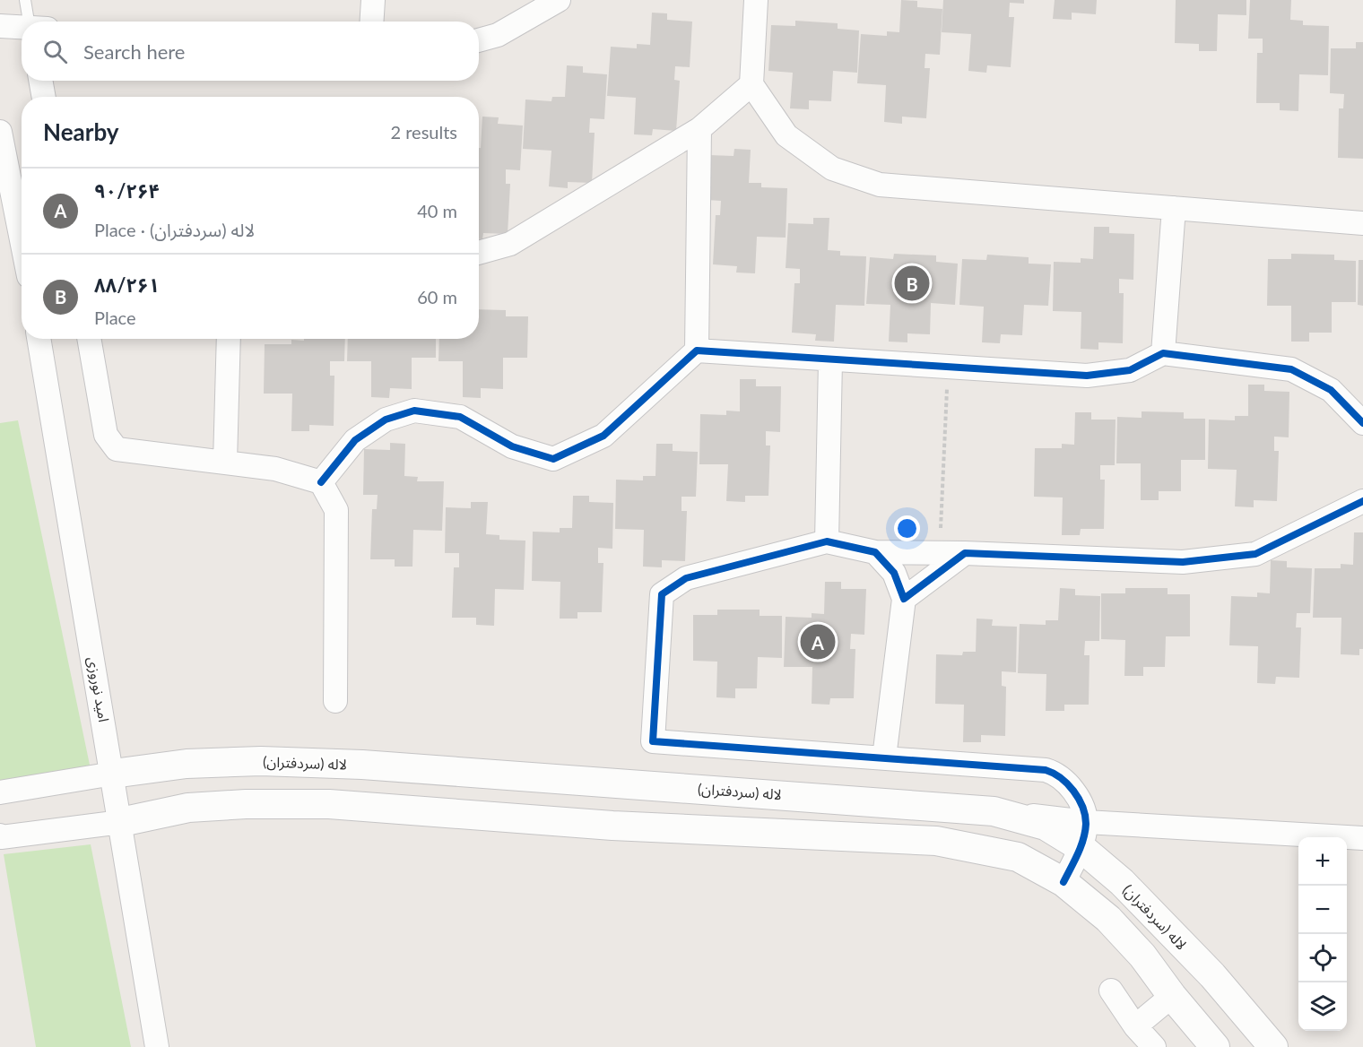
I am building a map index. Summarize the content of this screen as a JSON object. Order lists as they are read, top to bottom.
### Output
{
  "streets": {
    "street": ["امید نوروزی", "لاله (سردفتران)"]
  },
  "crossings": [
    ["امید نوروزی", "لاله (سردفتران)"]
  ],
  "page": {
    "search": "Search here",
    "heading": ["Nearby", "2 results"],
    "list": [
      {
        "mark": "A",
        "name": "۹۰/۲۶۴",
        "note": "Place · لاله (سردفتران)",
        "value": "40 m"
      },
      {
        "mark": "B",
        "name": "۸۸/۲۶۱",
        "note": "Place",
        "value": "60 m"
      }
    ],
    "pins": ["B", "A"],
    "map_buttons": ["+", "−"]
  }
}
